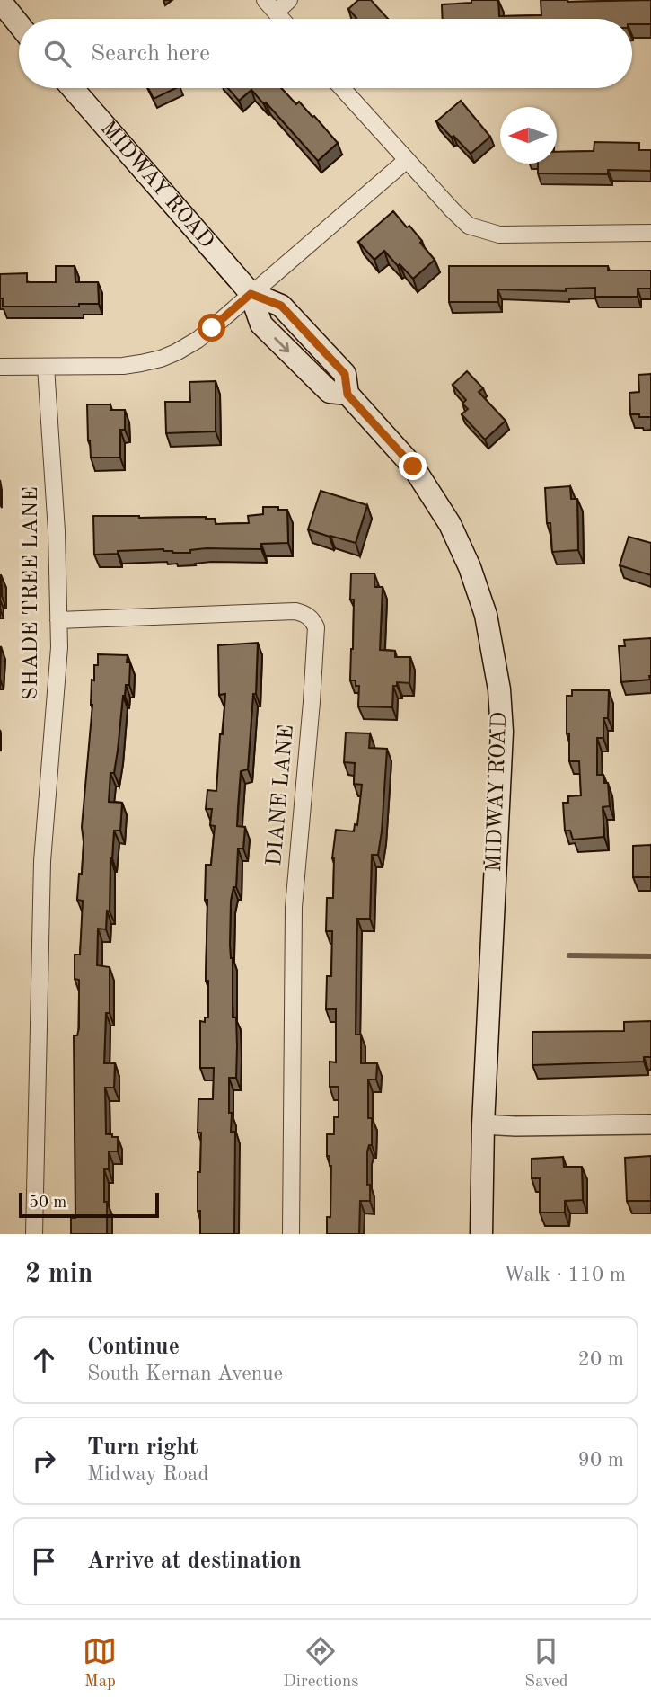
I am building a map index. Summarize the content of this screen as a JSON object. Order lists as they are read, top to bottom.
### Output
{
  "streets": {
    "main road": ["MIDWAY ROAD"],
    "street": ["SHADE TREE LANE", "DIANE LANE"]
  },
  "crossings": [
    ["SHADE TREE LANE", "DIANE LANE"]
  ],
  "scale_bar": "50 m",
  "north": "left",
  "page": {
    "search": "Search here",
    "scale": "50 m",
    "heading": ["2 min", "Walk · 110 m"],
    "list": [
      ["Continue", "South Kernan Avenue", "20 m"],
      ["Turn right", "Midway Road", "90 m"],
      "Arrive at destination"
    ],
    "nav": ["Map", "Directions", "Saved"]
  }
}
